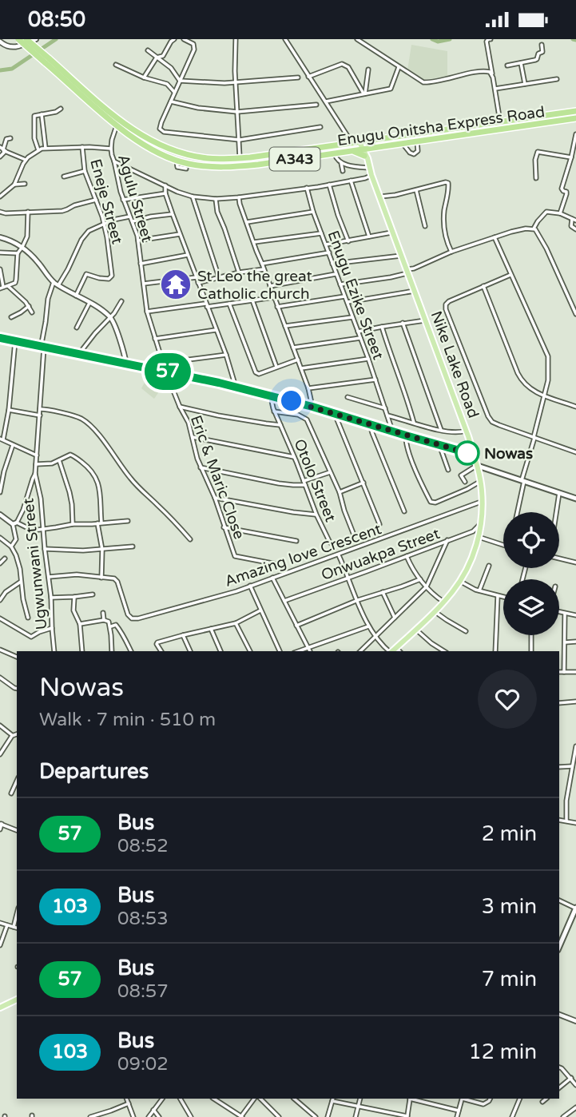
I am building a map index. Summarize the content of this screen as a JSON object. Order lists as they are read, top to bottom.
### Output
{
  "streets": {
    "highway": ["Enugu Onitsha Express Road", "A343"],
    "main road": ["Nike Lake Road"],
    "street": [
      "Agulu Street",
      "Eneje Street",
      "Enugu Ezike Street",
      "Eric & Maric Close",
      "Otolo Street",
      "Onwuakpa Street",
      "Amazing love Crescent",
      "Ugwunwani Street"
    ]
  },
  "crossings": [
    ["Enugu Onitsha Express Road", "Agulu Street"],
    ["Enugu Onitsha Express Road", "Nike Lake Road"],
    ["Agulu Street", "Eric & Maric Close"],
    ["Nike Lake Road", "Onwuakpa Street"],
    ["Nike Lake Road", "Amazing love Crescent"]
  ],
  "places": {
    "temple": ["St Leo the great Catholic church"],
    "other": ["Nowas"]
  },
  "lines": ["bus line 57"],
  "page": {
    "status": "08:50",
    "on_map": "57",
    "heading": [
      ["Nowas", "Walk · 7 min · 510 m"],
      "Departures"
    ],
    "list": [
      {
        "mark": "57",
        "name": "Bus",
        "note": "08:52",
        "value": "2 min"
      },
      {
        "mark": "103",
        "name": "Bus",
        "note": "08:53",
        "value": "3 min"
      },
      {
        "mark": "57",
        "name": "Bus",
        "note": "08:57",
        "value": "7 min"
      },
      {
        "mark": "103",
        "name": "Bus",
        "note": "09:02",
        "value": "12 min"
      }
    ]
  }
}
